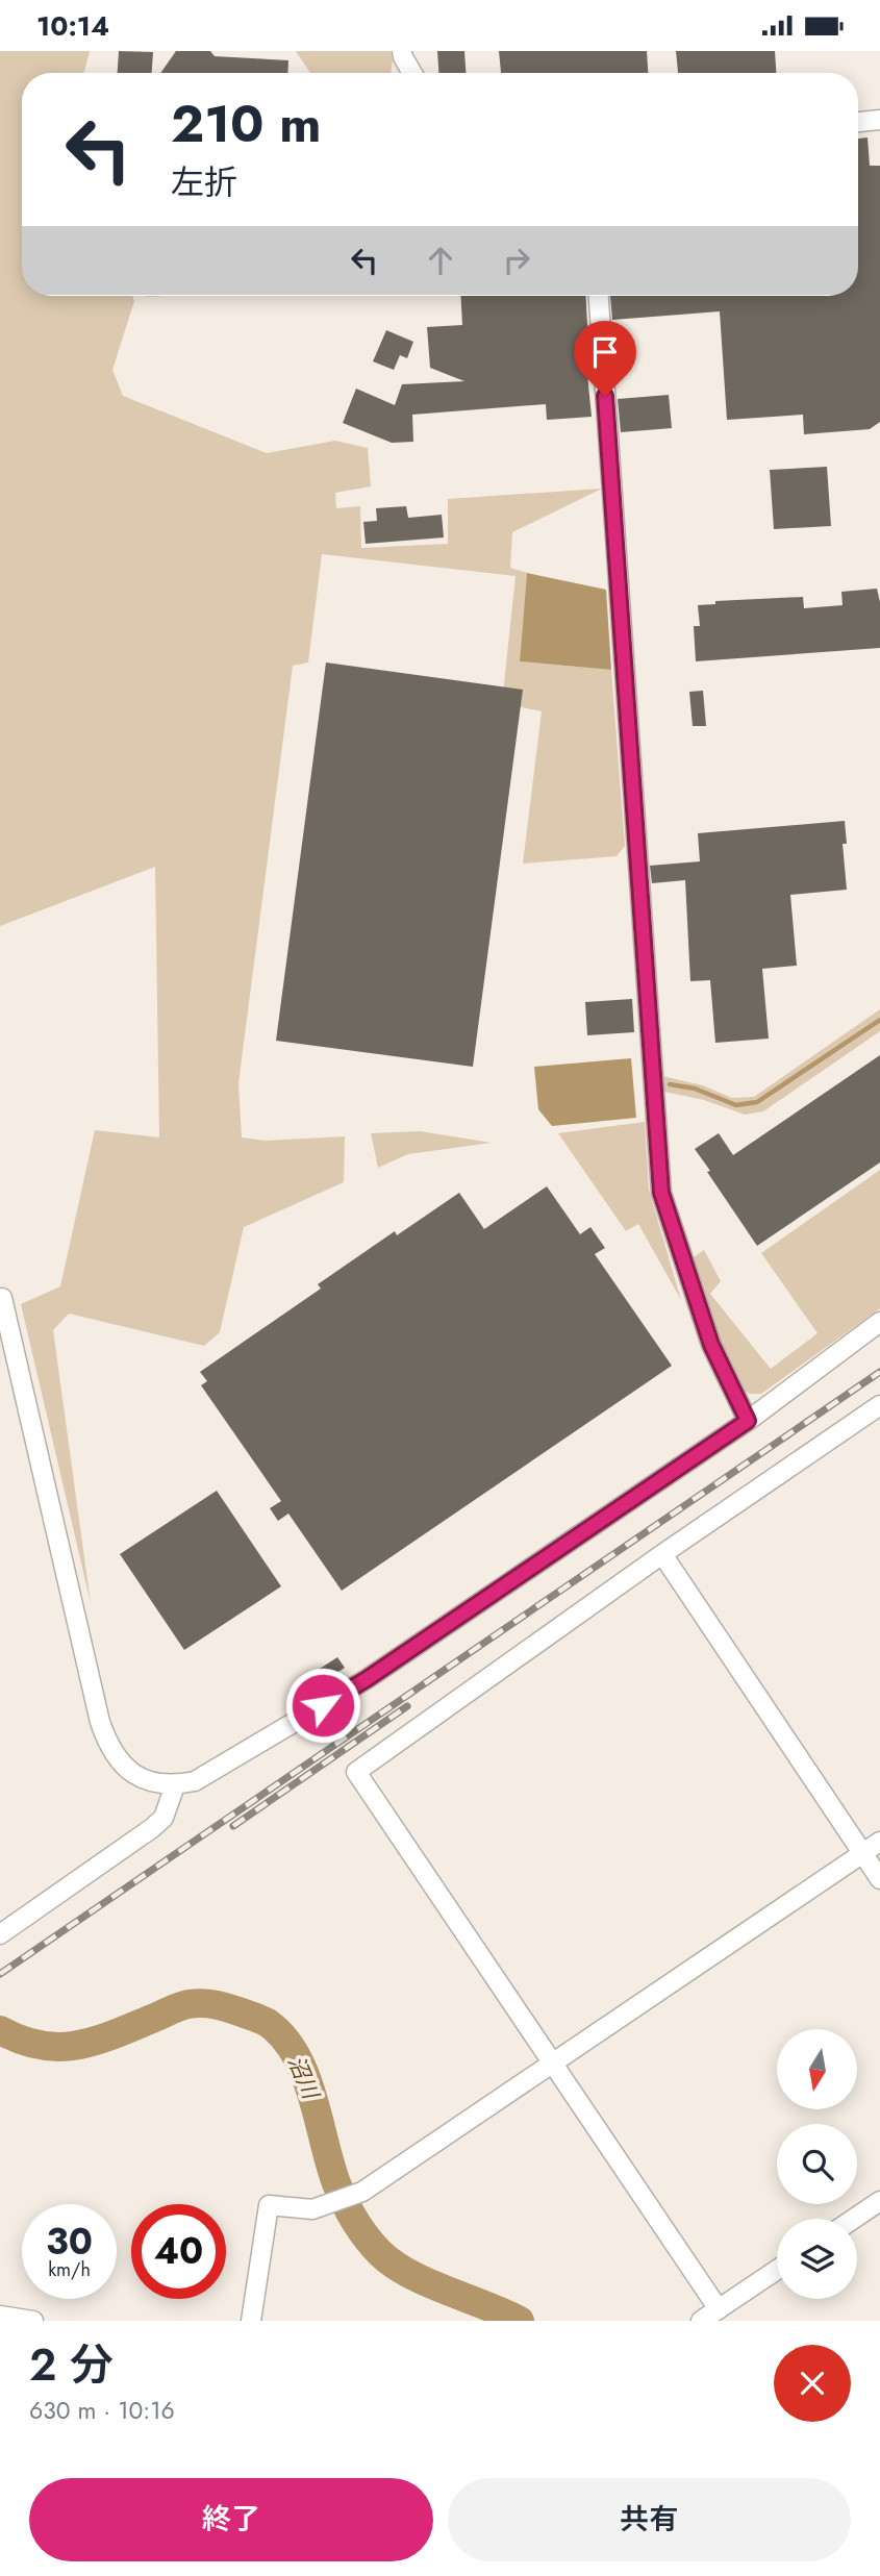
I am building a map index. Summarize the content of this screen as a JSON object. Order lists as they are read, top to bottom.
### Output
{
  "water": ["沼川"],
  "north": "bottom",
  "page": {
    "status": "10:14",
    "turn": ["210 m", "左折"],
    "speed": "30 km/h",
    "limit": "40",
    "heading": ["2 分", "630 m · 10:16"],
    "buttons": ["終了", "共有"]
  }
}
